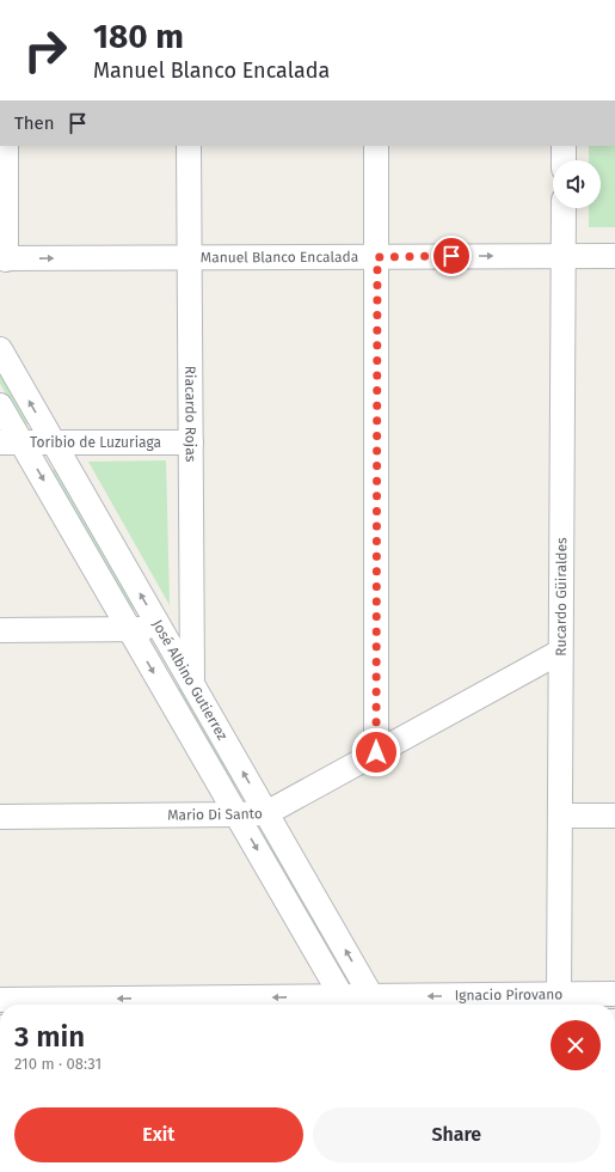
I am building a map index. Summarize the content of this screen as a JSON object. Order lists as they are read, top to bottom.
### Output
{
  "streets": {
    "street": [
      "Manuel Blanco Encalada",
      "Riacardo Rojas",
      "Toribio de Luzuriaga",
      "Rucardo Güiraldes",
      "José Albino Gutierrez",
      "Mario Di Santo",
      "Ignacio Pirovano"
    ]
  },
  "crossings": [
    ["Manuel Blanco Encalada", "Riacardo Rojas"],
    ["Manuel Blanco Encalada", "Rucardo Güiraldes"],
    ["Riacardo Rojas", "Toribio de Luzuriaga"],
    ["Riacardo Rojas", "José Albino Gutierrez"],
    ["Toribio de Luzuriaga", "José Albino Gutierrez"],
    ["Rucardo Güiraldes", "Mario Di Santo"],
    ["Rucardo Güiraldes", "Ignacio Pirovano"],
    ["José Albino Gutierrez", "Mario Di Santo"],
    ["José Albino Gutierrez", "Ignacio Pirovano"]
  ],
  "one_way": ["Manuel Blanco Encalada", "Ignacio Pirovano"],
  "page": {
    "turn": ["180 m", "Manuel Blanco Encalada"],
    "then": "Then",
    "heading": ["3 min", "210 m · 08:31"],
    "buttons": ["Exit", "Share"]
  }
}
